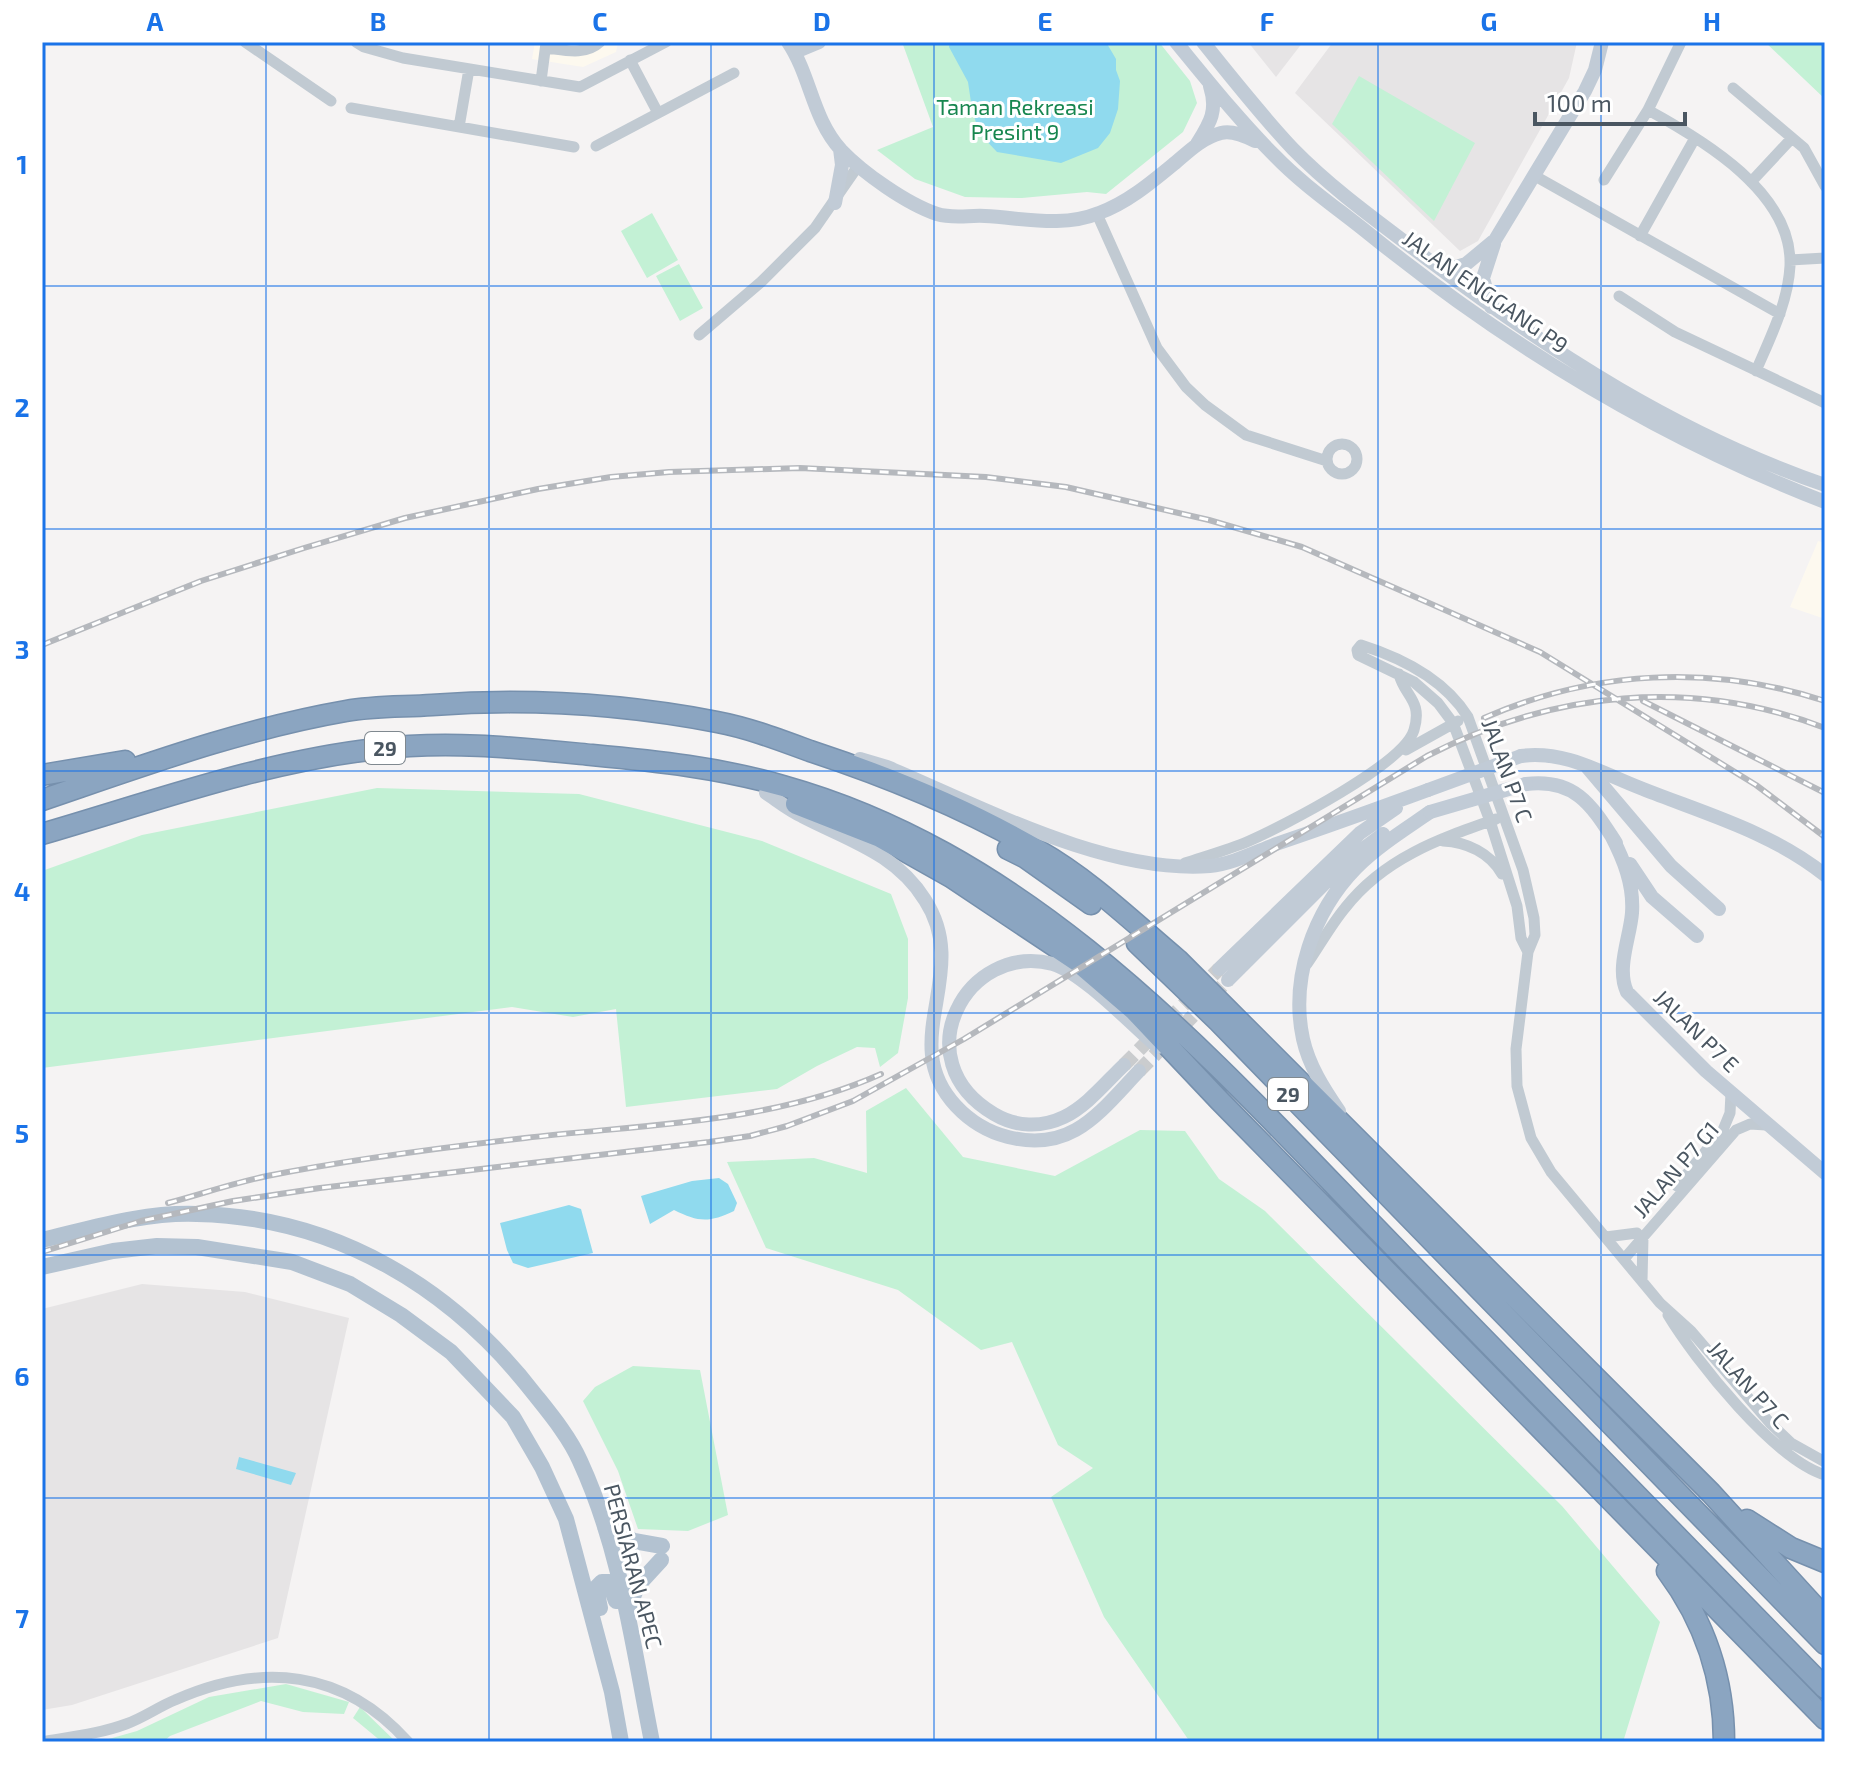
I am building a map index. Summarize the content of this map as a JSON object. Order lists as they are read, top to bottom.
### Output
{
  "streets": {
    "highway": ["29"],
    "main road": ["PERSIARAN APEC"],
    "street": [
      "JALAN ENGGANG P9",
      "JALAN P7 C",
      "JALAN P7 E",
      "JALAN P7 G1"
    ]
  },
  "crossings": [
    ["JALAN P7 C", "JALAN P7 G1"],
    ["JALAN P7 E", "JALAN P7 G1"]
  ],
  "parks": ["Taman Rekreasi Presint 9"],
  "scale_bar": "100 m",
  "grid": {
    "columns": [
      "A",
      "B",
      "C",
      "D",
      "E",
      "F",
      "G",
      "H"
    ],
    "rows": [
      "1",
      "2",
      "3",
      "4",
      "5",
      "6",
      "7"
    ]
  }
}
